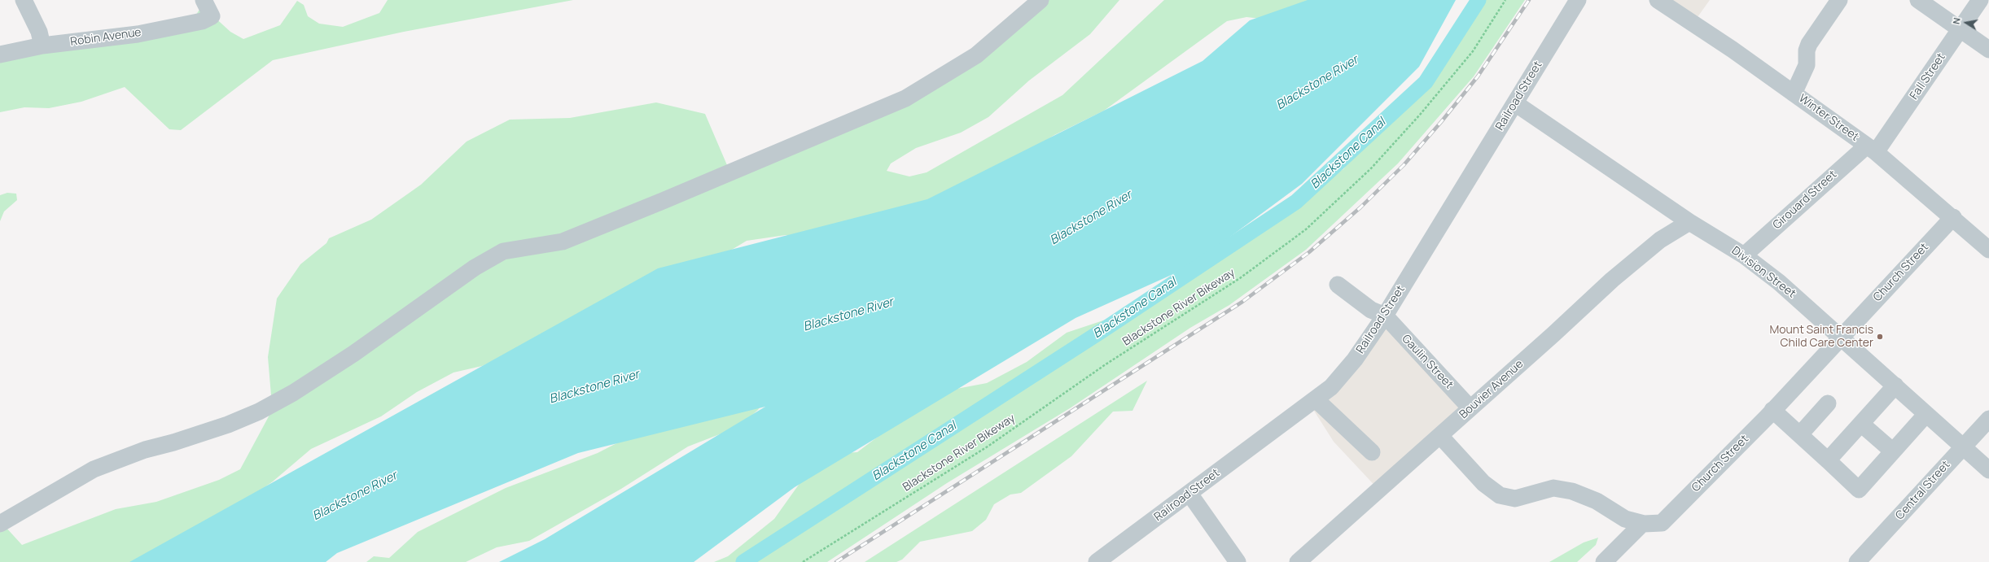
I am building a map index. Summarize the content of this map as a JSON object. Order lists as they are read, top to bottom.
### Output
{
  "streets": {
    "street": [
      "Robin Avenue",
      "Fall Street",
      "Railroad Street",
      "Winter Street",
      "Girouard Street",
      "Division Street",
      "Church Street",
      "Gaulin Street",
      "Bouvier Avenue",
      "Central Street"
    ],
    "path": ["Blackstone River Bikeway"]
  },
  "crossings": [
    ["Fall Street", "Winter Street"],
    ["Fall Street", "Girouard Street"],
    ["Railroad Street", "Division Street"],
    ["Railroad Street", "Gaulin Street"],
    ["Winter Street", "Girouard Street"],
    ["Winter Street", "Church Street"],
    ["Girouard Street", "Division Street"],
    ["Division Street", "Church Street"],
    ["Division Street", "Bouvier Avenue"],
    ["Division Street", "Central Street"],
    ["Church Street", "Bouvier Avenue"],
    ["Gaulin Street", "Bouvier Avenue"]
  ],
  "water": ["Blackstone River", "Blackstone Canal"],
  "places": ["Mount Saint Francis Child Care Center"],
  "north": "left"
}
